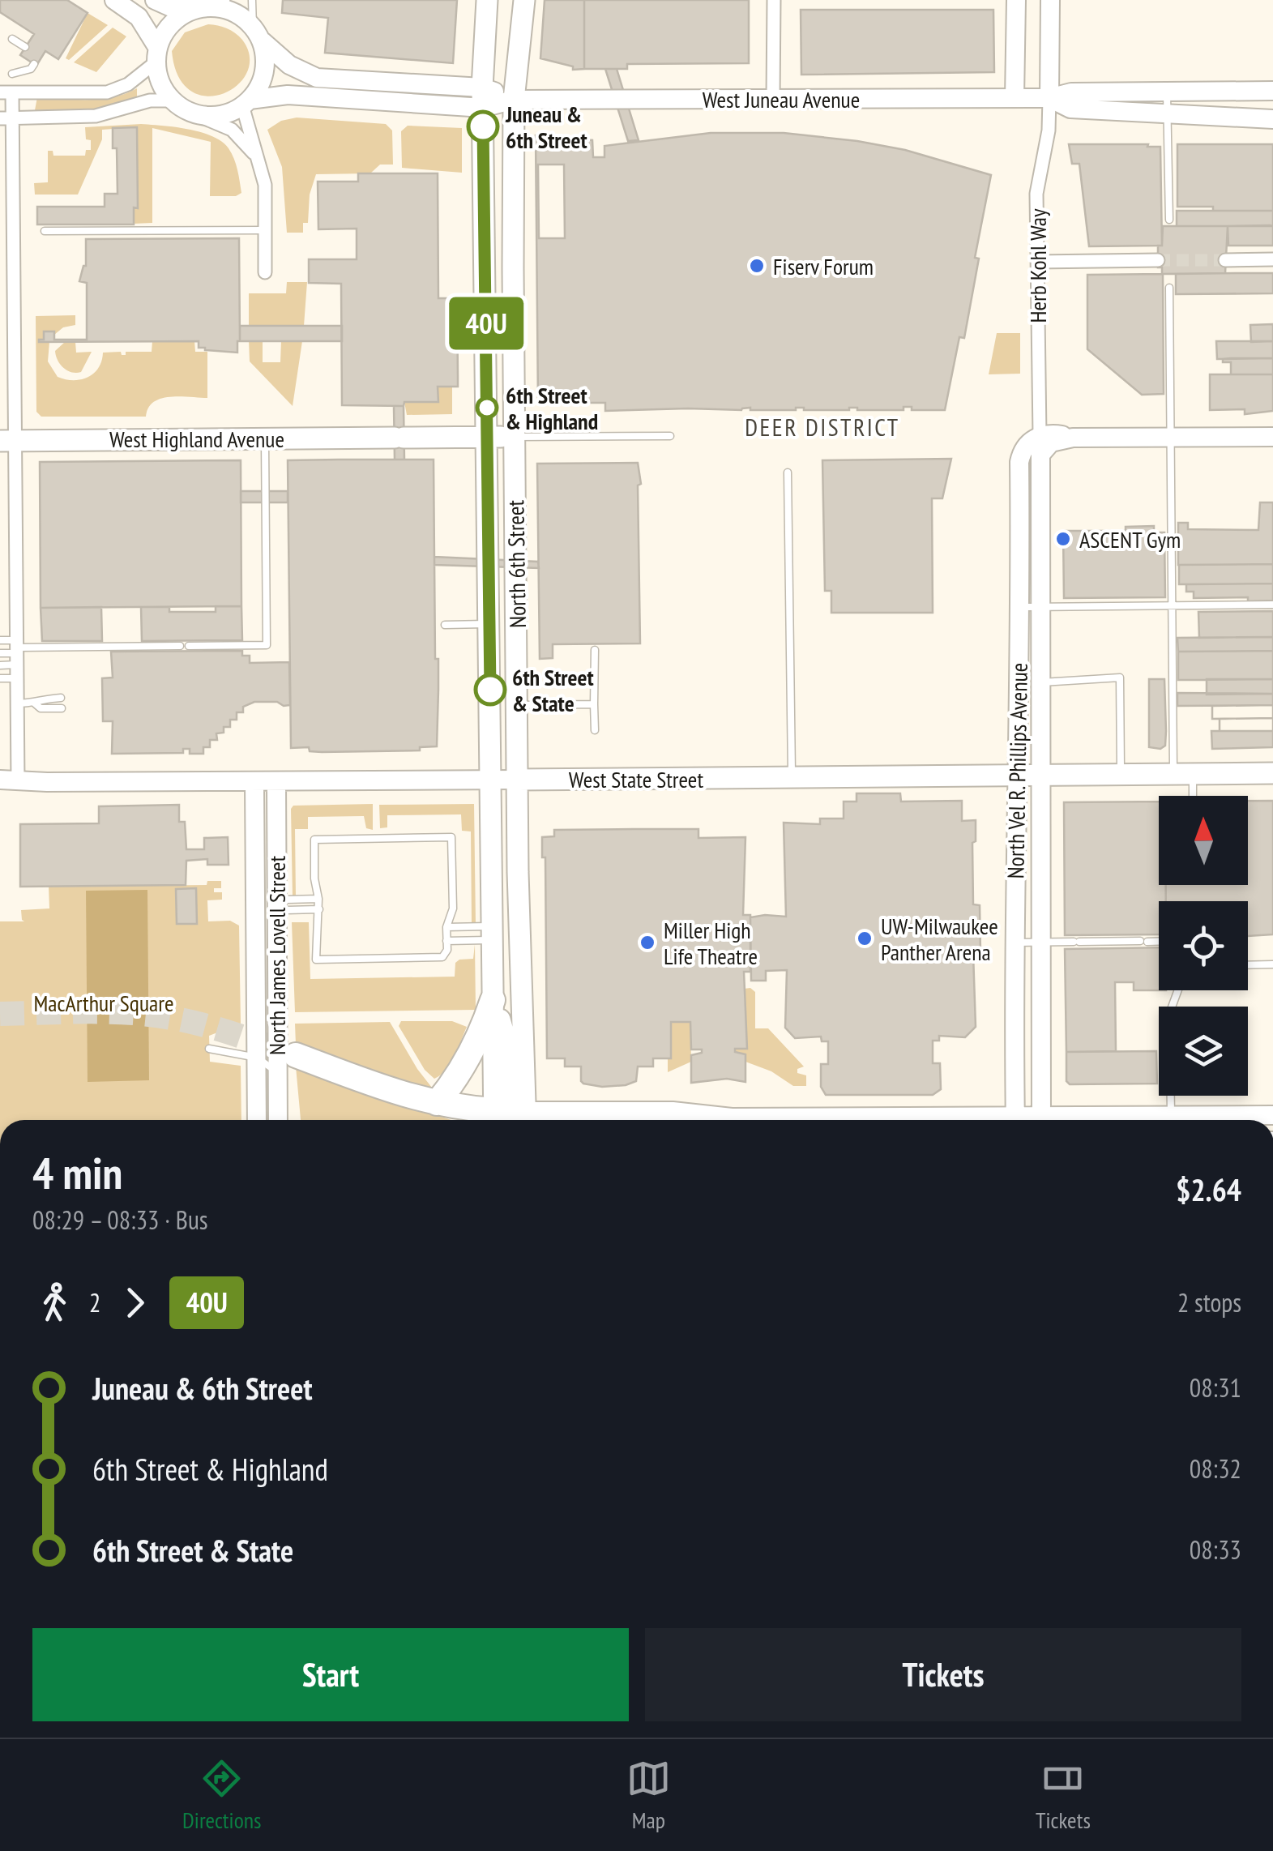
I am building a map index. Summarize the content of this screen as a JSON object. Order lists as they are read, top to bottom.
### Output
{
  "streets": {
    "main road": ["West Highland Avenue", "North 6th Street", "West State Street"],
    "street": [
      "West Juneau Avenue",
      "Herb Kohl Way",
      "North Vel R. Phillips Avenue",
      "North James Lovell Street"
    ]
  },
  "crossings": [
    ["West Juneau Avenue", "Herb Kohl Way"],
    ["West Juneau Avenue", "North 6th Street"],
    ["Herb Kohl Way", "North Vel R. Phillips Avenue"],
    ["West Highland Avenue", "North 6th Street"],
    ["North 6th Street", "West State Street"],
    ["North Vel R. Phillips Avenue", "West State Street"],
    ["West State Street", "North James Lovell Street"]
  ],
  "districts": ["DEER DISTRICT"],
  "parks": ["MacArthur Square"],
  "places": [
    "Juneau & 6th Street",
    "Fiserv Forum",
    "6th Street & Highland",
    "ASCENT Gym",
    "6th Street & State",
    "UW-Milwaukee Panther Arena",
    "Miller High Life Theatre"
  ],
  "lines": ["bus line 40U"],
  "north": "top",
  "page": {
    "on_map": "40U",
    "heading": ["4 min", "08:29 – 08:33 · Bus", "$2.64"],
    "legs": ["2", "40U", "2 stops"],
    "list": [
      {
        "name": "Juneau & 6th Street",
        "value": "08:31"
      },
      {
        "name": "6th Street & Highland",
        "value": "08:32"
      },
      {
        "name": "6th Street & State",
        "value": "08:33"
      }
    ],
    "buttons": ["Start", "Tickets"],
    "tabs": ["Directions", "Map", "Tickets"]
  }
}
